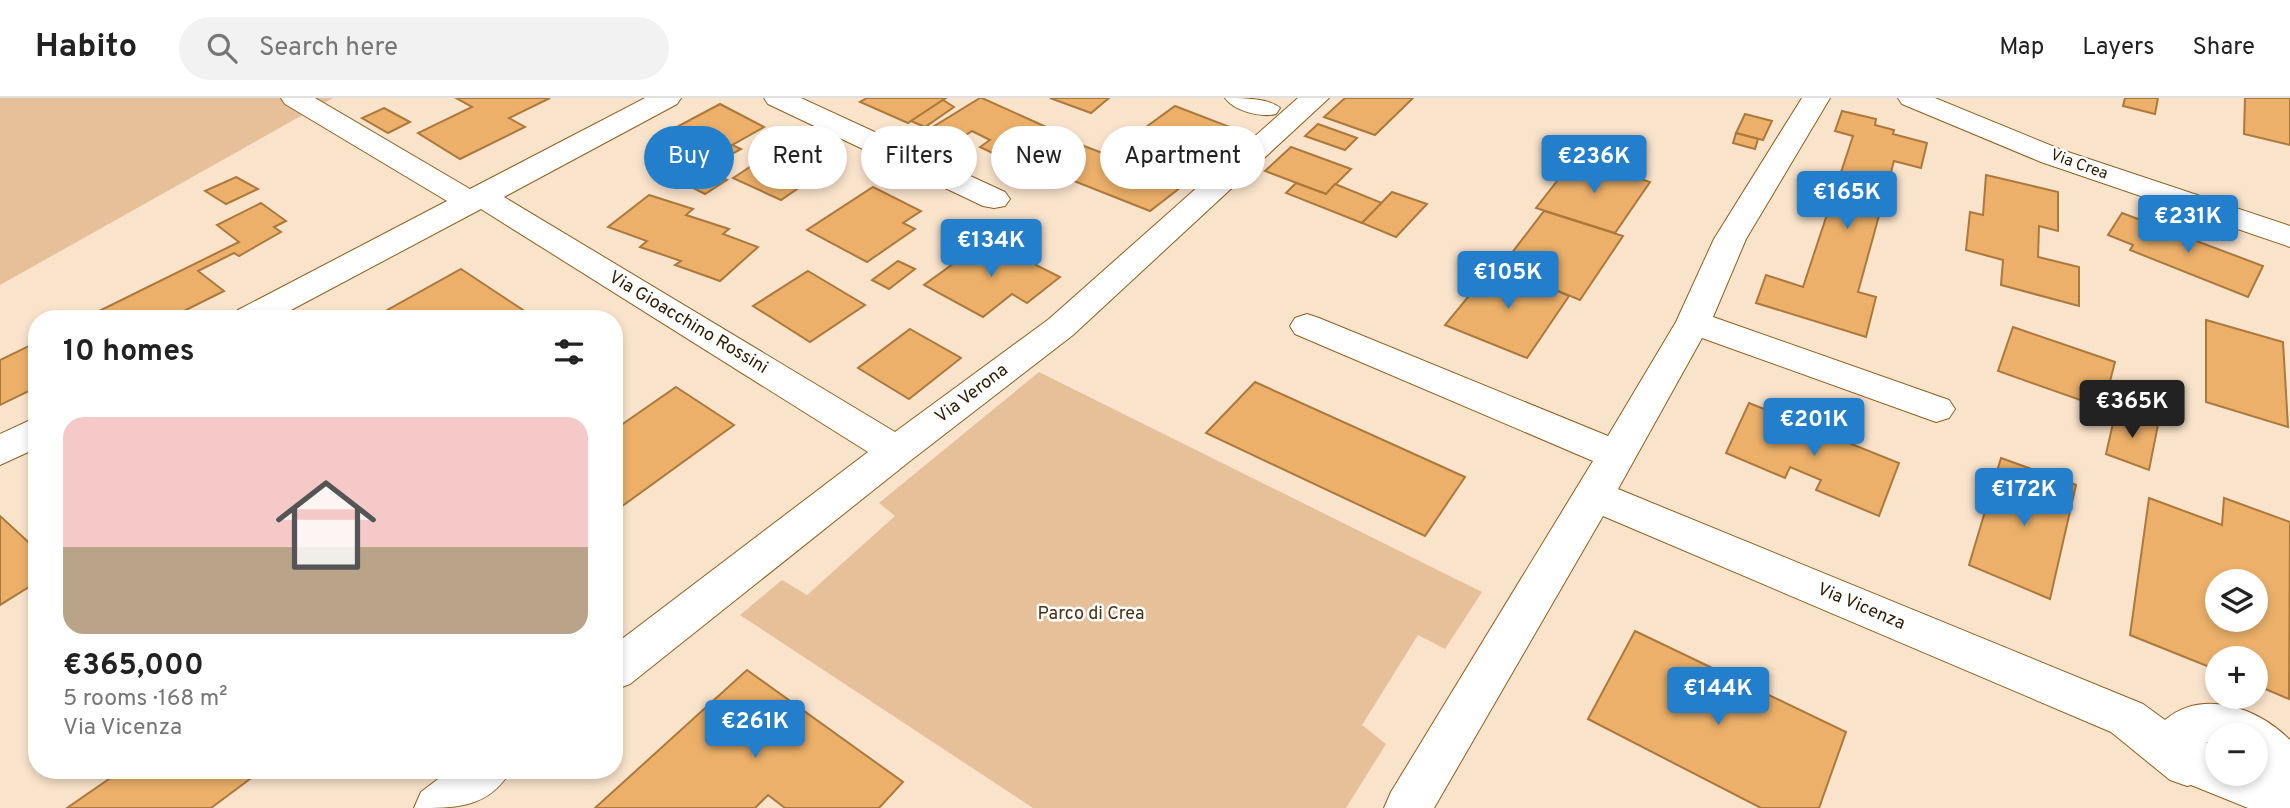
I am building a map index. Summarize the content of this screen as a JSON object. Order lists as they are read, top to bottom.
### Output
{
  "streets": {
    "street": [
      "Via Crea",
      "Via Gioacchino Rossini",
      "Via Verona",
      "Via Vicenza"
    ]
  },
  "crossings": [
    ["Via Gioacchino Rossini", "Via Verona"]
  ],
  "parks": ["Parco di Crea"],
  "page": {
    "header": "Habito",
    "search": "Search here",
    "nav": ["Map", "Layers", "Share"],
    "chip": [
      "Buy",
      "Rent",
      "Filters",
      "New",
      "Apartment"
    ],
    "price": [
      "€236K",
      "€165K",
      "€231K",
      "€134K",
      "€105K",
      "€365K",
      "€201K",
      "€172K",
      "€144K",
      "€261K"
    ],
    "heading": "10 homes",
    "list": [
      {
        "name": "€365,000",
        "note": "5 rooms · 168 m² · Via Vicenza"
      }
    ],
    "map_buttons": ["+", "−"]
  }
}
